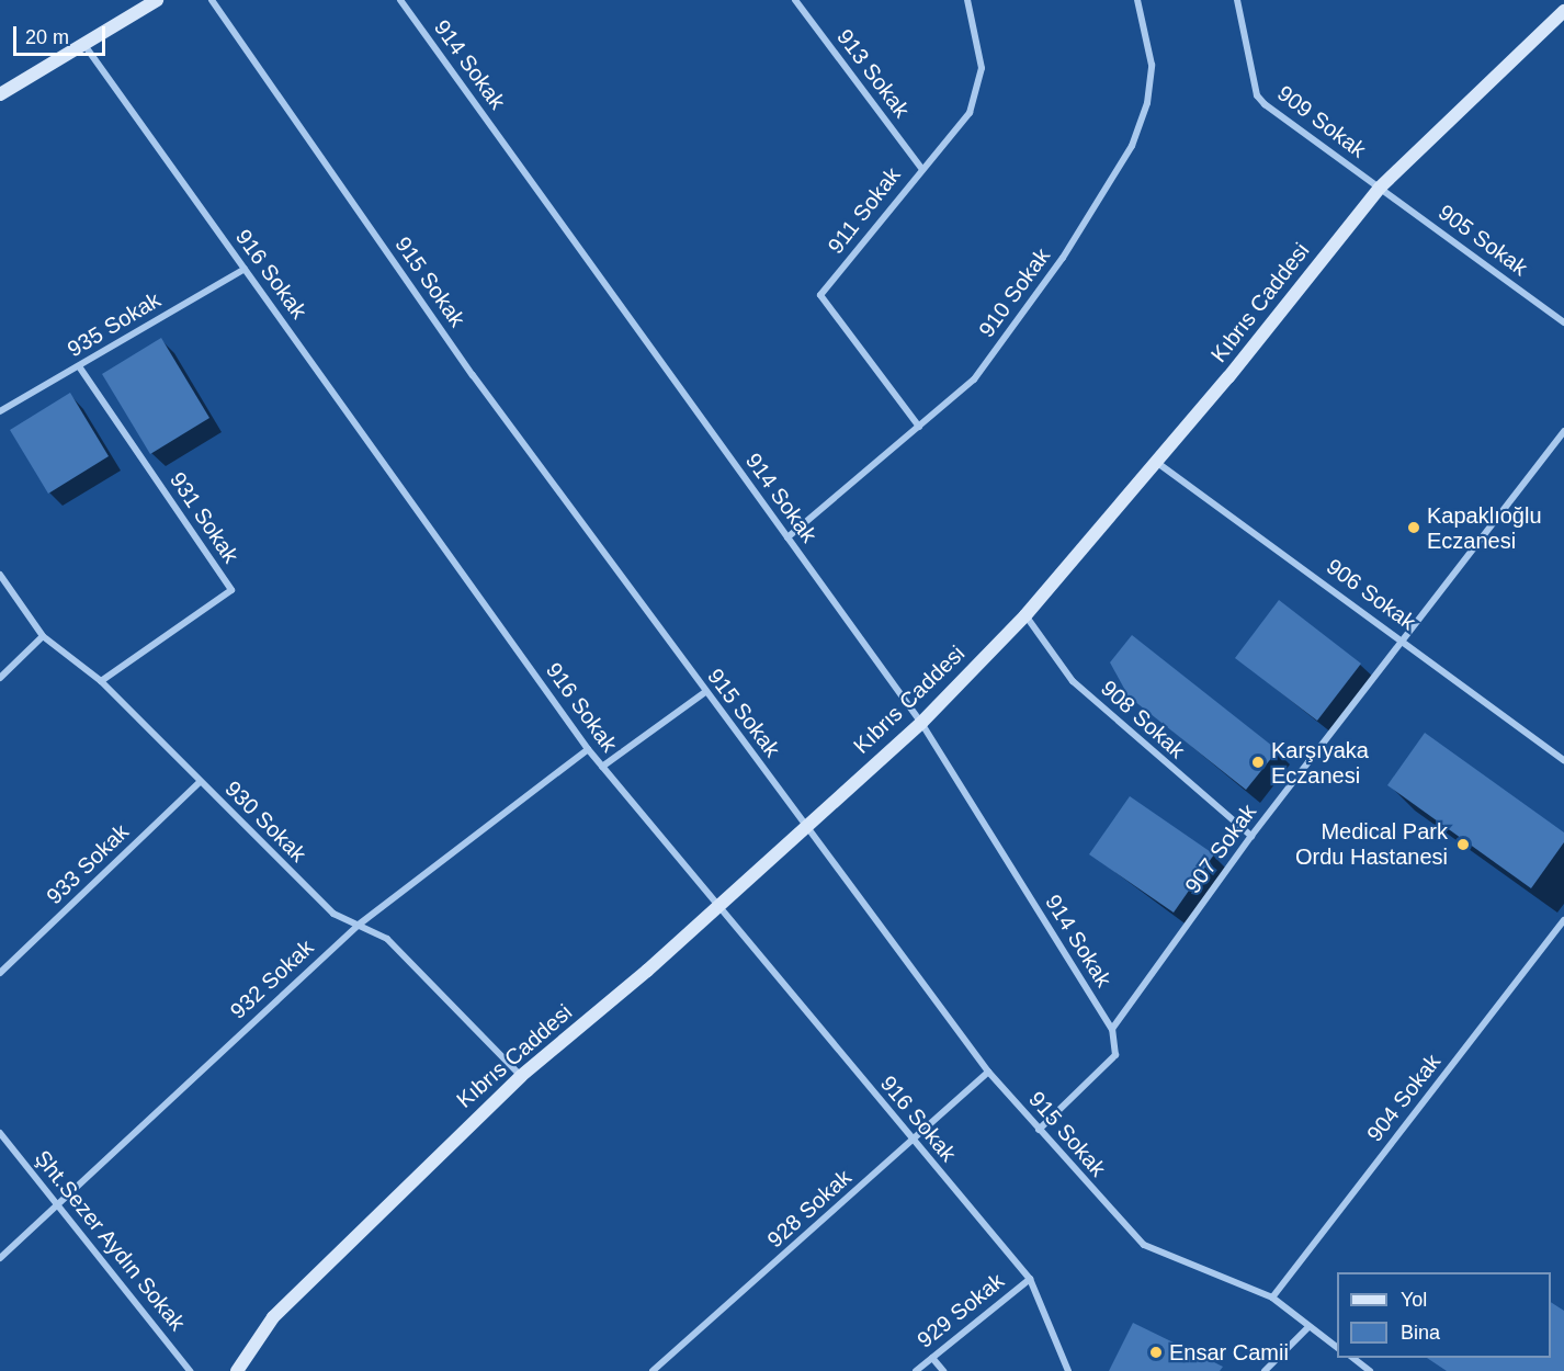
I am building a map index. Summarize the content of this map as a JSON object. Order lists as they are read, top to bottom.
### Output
{
  "streets": {
    "street": [
      "914 Sokak",
      "913 Sokak",
      "909 Sokak",
      "911 Sokak",
      "905 Sokak",
      "916 Sokak",
      "915 Sokak",
      "910 Sokak",
      "Kıbrıs Caddesi",
      "935 Sokak",
      "931 Sokak",
      "906 Sokak",
      "908 Sokak",
      "930 Sokak",
      "907 Sokak",
      "933 Sokak",
      "932 Sokak",
      "904 Sokak",
      "928 Sokak",
      "Şht.Sezer Aydın Sokak",
      "929 Sokak"
    ]
  },
  "crossings": [
    ["914 Sokak", "910 Sokak"],
    ["914 Sokak", "Kıbrıs Caddesi"],
    ["914 Sokak", "907 Sokak"],
    ["913 Sokak", "911 Sokak"],
    ["909 Sokak", "905 Sokak"],
    ["909 Sokak", "Kıbrıs Caddesi"],
    ["911 Sokak", "910 Sokak"],
    ["905 Sokak", "Kıbrıs Caddesi"],
    ["916 Sokak", "Kıbrıs Caddesi"],
    ["916 Sokak", "935 Sokak"],
    ["916 Sokak", "932 Sokak"],
    ["916 Sokak", "928 Sokak"],
    ["916 Sokak", "929 Sokak"],
    ["915 Sokak", "Kıbrıs Caddesi"],
    ["915 Sokak", "904 Sokak"],
    ["915 Sokak", "928 Sokak"],
    ["Kıbrıs Caddesi", "906 Sokak"],
    ["Kıbrıs Caddesi", "908 Sokak"],
    ["Kıbrıs Caddesi", "930 Sokak"],
    ["935 Sokak", "931 Sokak"],
    ["931 Sokak", "930 Sokak"],
    ["906 Sokak", "907 Sokak"],
    ["908 Sokak", "907 Sokak"],
    ["930 Sokak", "933 Sokak"],
    ["930 Sokak", "932 Sokak"],
    ["932 Sokak", "Şht.Sezer Aydın Sokak"]
  ],
  "places": [
    "Kapaklıoğlu Eczanesi",
    "Karşıyaka Eczanesi",
    "Medical Park Ordu Hastanesi",
    "Ensar Camii"
  ],
  "legend": ["Yol", "Bina"],
  "scale_bar": "20 m"
}
